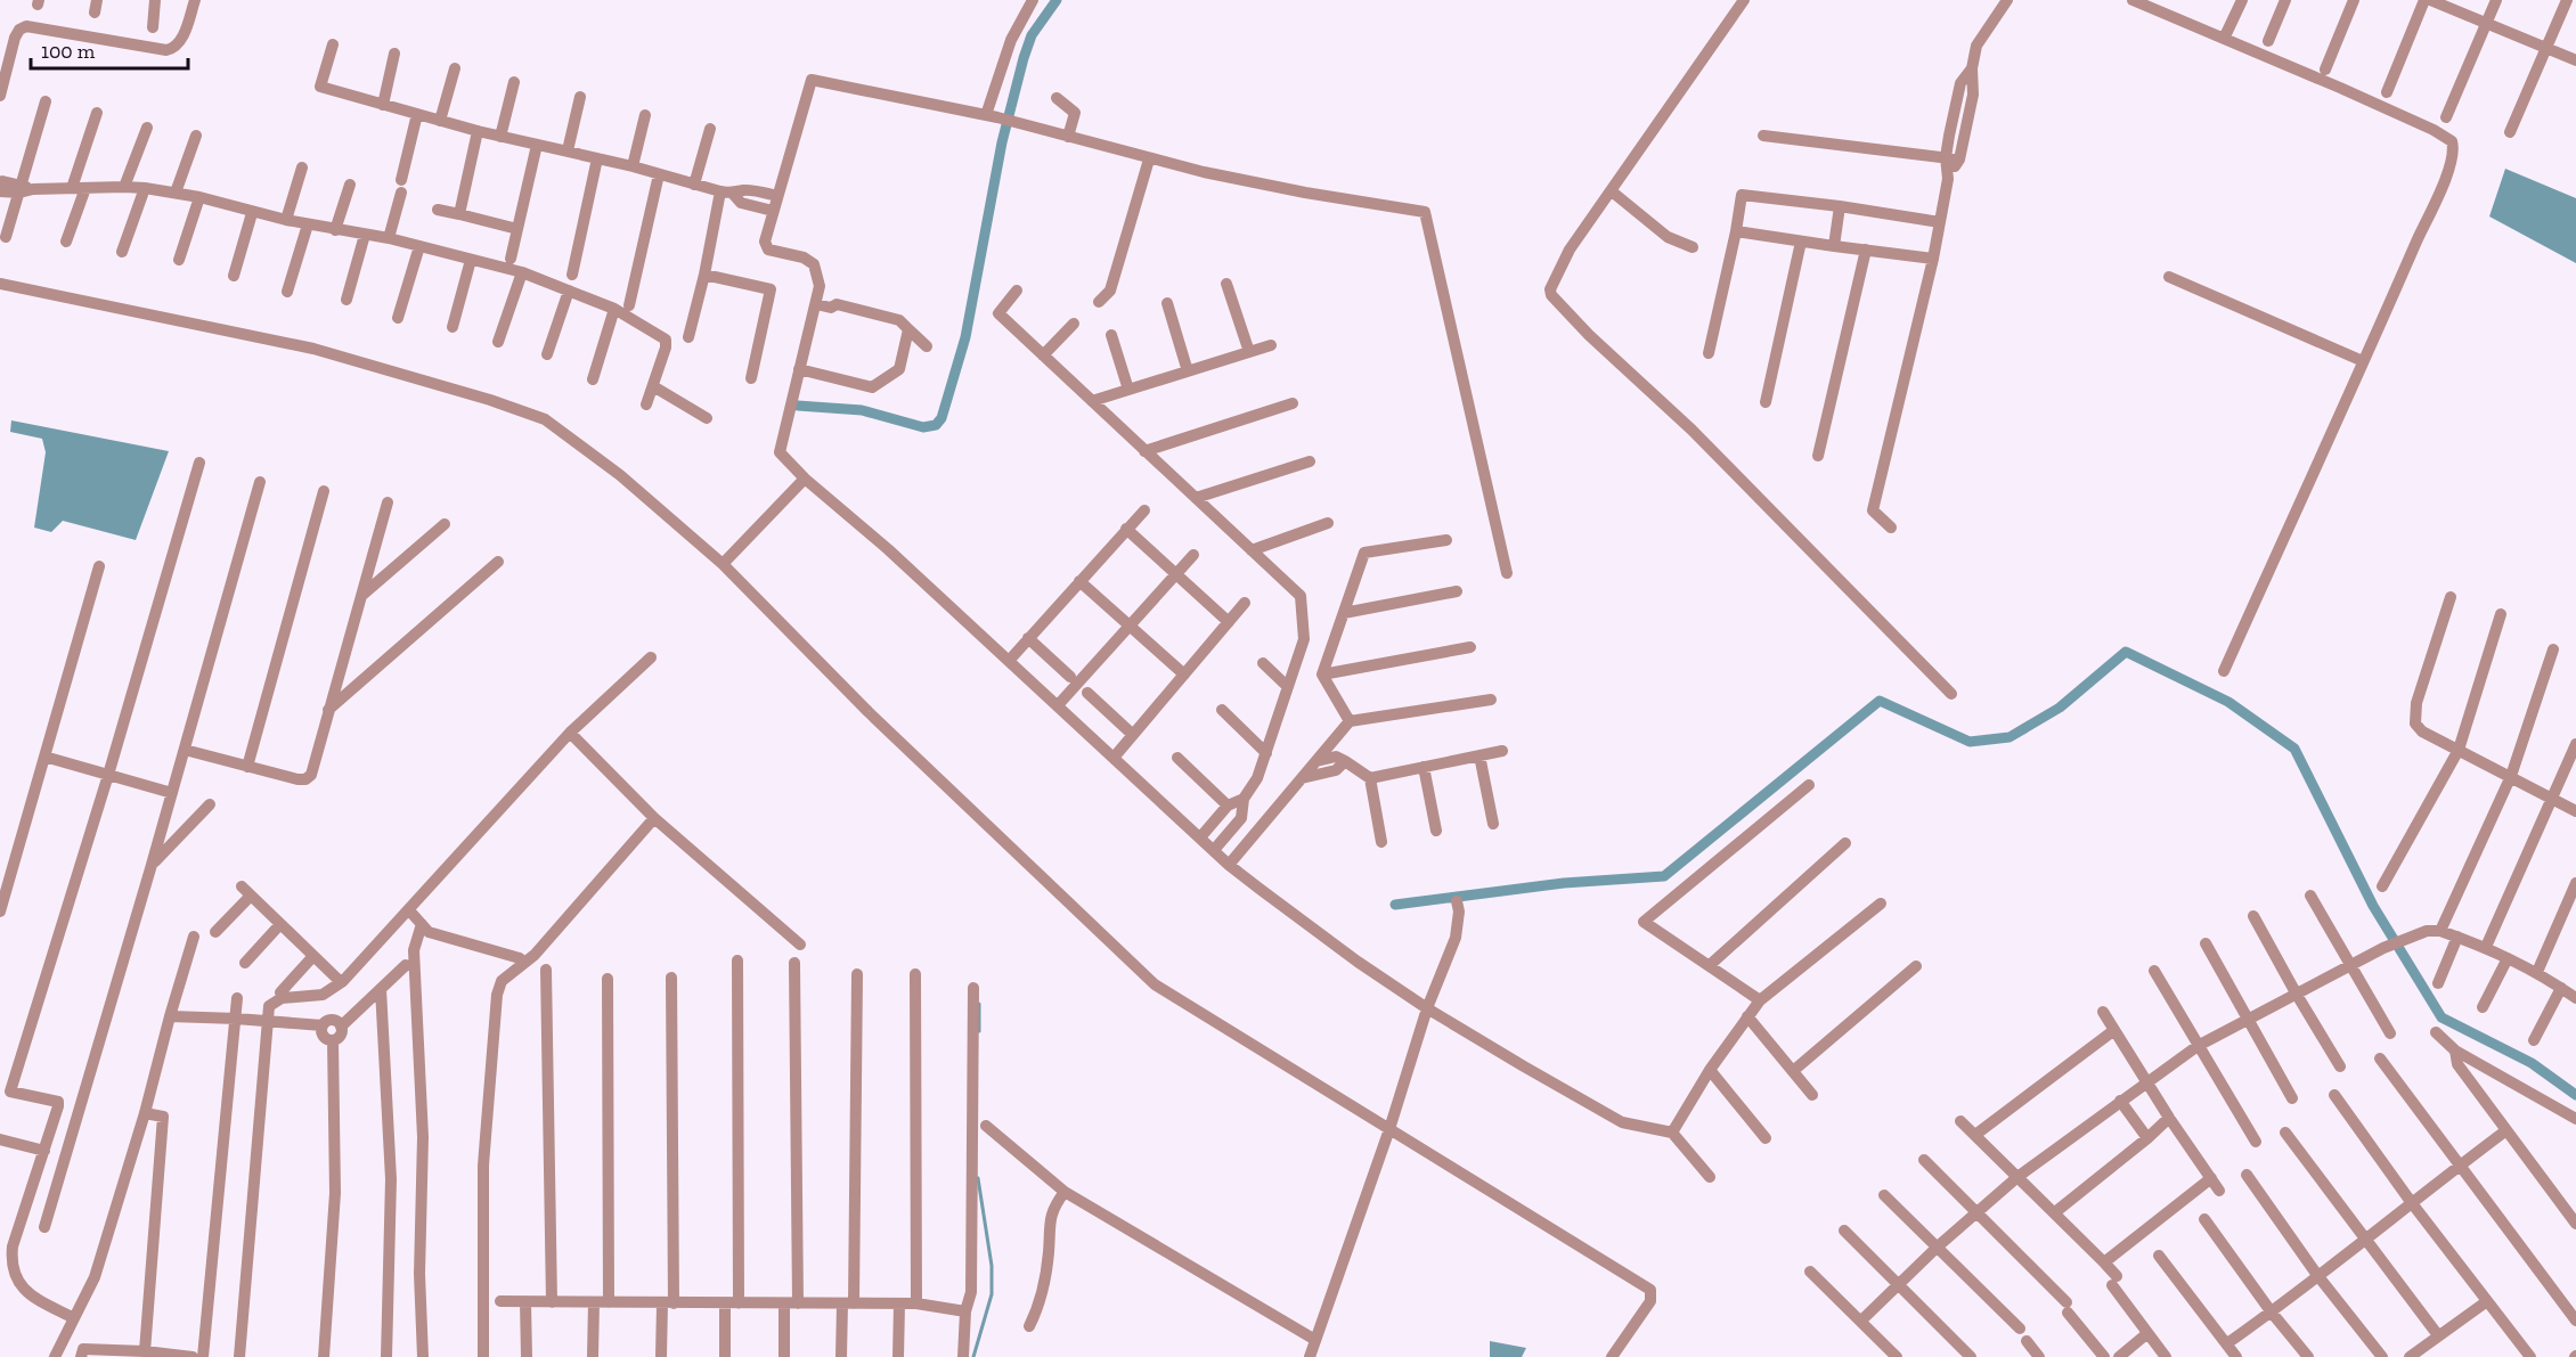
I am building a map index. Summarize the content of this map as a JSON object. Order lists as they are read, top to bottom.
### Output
{
  "scale_bar": "100 m"
}
